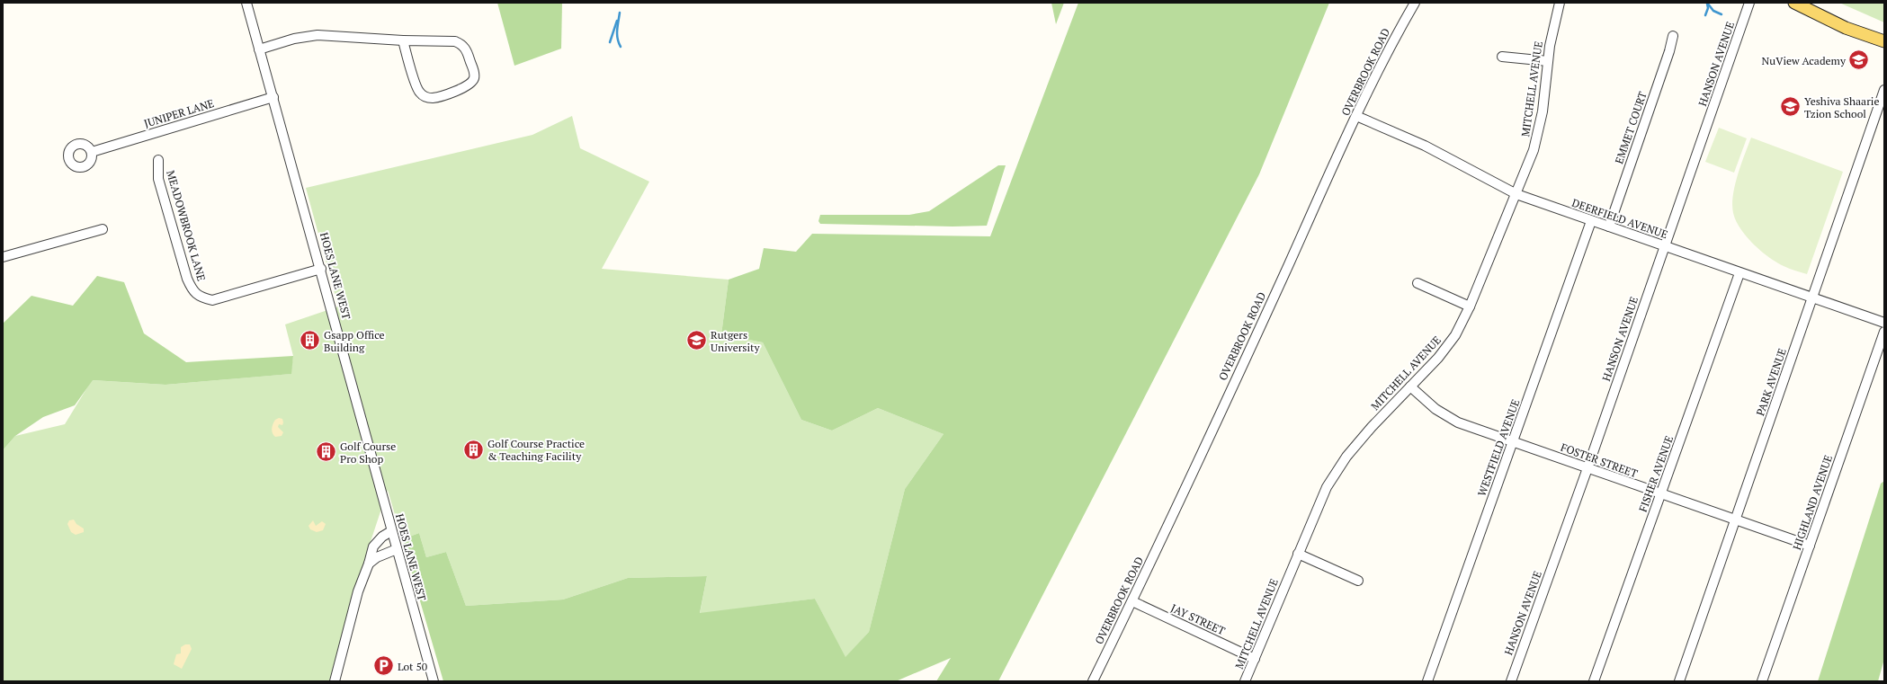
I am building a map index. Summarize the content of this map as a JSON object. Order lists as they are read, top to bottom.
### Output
{
  "streets": {
    "street": [
      "HANSON AVENUE",
      "OVERBROOK ROAD",
      "MITCHELL AVENUE",
      "JUNIPER LANE",
      "EMMET COURT",
      "DEERFIELD AVENUE",
      "MEADOWBROOK LANE",
      "HOES LANE WEST",
      "PARK AVENUE",
      "WESTFIELD AVENUE",
      "FOSTER STREET",
      "FISHER AVENUE",
      "HIGHLAND AVENUE",
      "JAY STREET"
    ]
  },
  "crossings": [
    ["HANSON AVENUE", "DEERFIELD AVENUE"],
    ["HANSON AVENUE", "FOSTER STREET"],
    ["OVERBROOK ROAD", "DEERFIELD AVENUE"],
    ["OVERBROOK ROAD", "JAY STREET"],
    ["MITCHELL AVENUE", "DEERFIELD AVENUE"],
    ["MITCHELL AVENUE", "FOSTER STREET"],
    ["MITCHELL AVENUE", "JAY STREET"],
    ["JUNIPER LANE", "HOES LANE WEST"],
    ["EMMET COURT", "DEERFIELD AVENUE"],
    ["DEERFIELD AVENUE", "PARK AVENUE"],
    ["DEERFIELD AVENUE", "WESTFIELD AVENUE"],
    ["DEERFIELD AVENUE", "FISHER AVENUE"],
    ["MEADOWBROOK LANE", "HOES LANE WEST"],
    ["PARK AVENUE", "FOSTER STREET"],
    ["WESTFIELD AVENUE", "FOSTER STREET"],
    ["FOSTER STREET", "FISHER AVENUE"],
    ["FOSTER STREET", "HIGHLAND AVENUE"]
  ],
  "places": {
    "school or university": ["NuView Academy", "Yeshiva Shaarie Tzion School", "Rutgers University"],
    "building": ["Gsapp Office Building", "Golf Course Practice & Teaching Facility", "Golf Course Pro Shop"],
    "parking": ["Lot 50"]
  }
}
